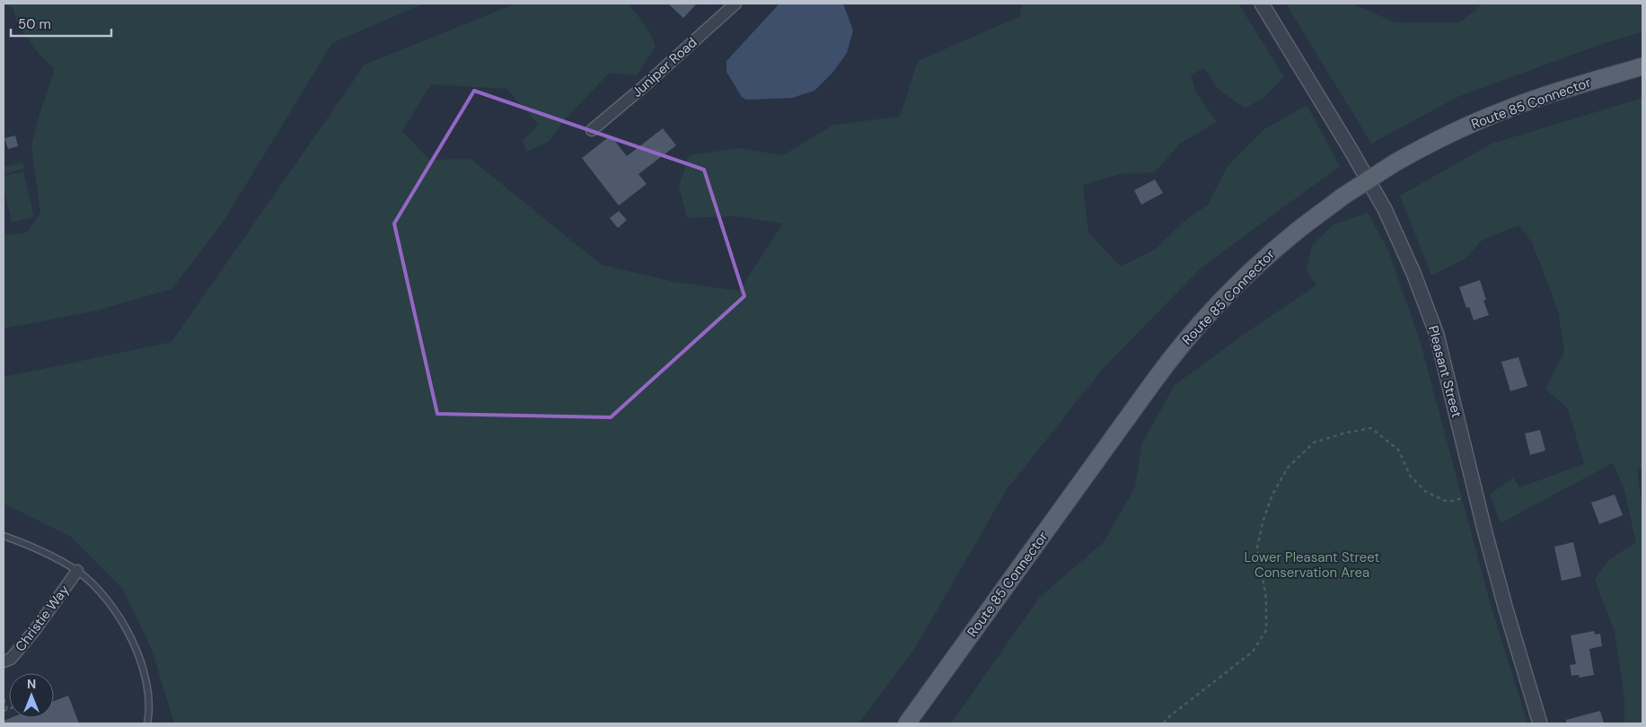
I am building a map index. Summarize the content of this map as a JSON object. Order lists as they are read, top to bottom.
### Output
{
  "streets": {
    "main road": ["Route 85 Connector"],
    "street": ["Juniper Road", "Pleasant Street", "Christie Way"]
  },
  "parks": ["Lower Pleasant Street Conservation Area"],
  "scale_bar": "50 m",
  "north": "top"
}
